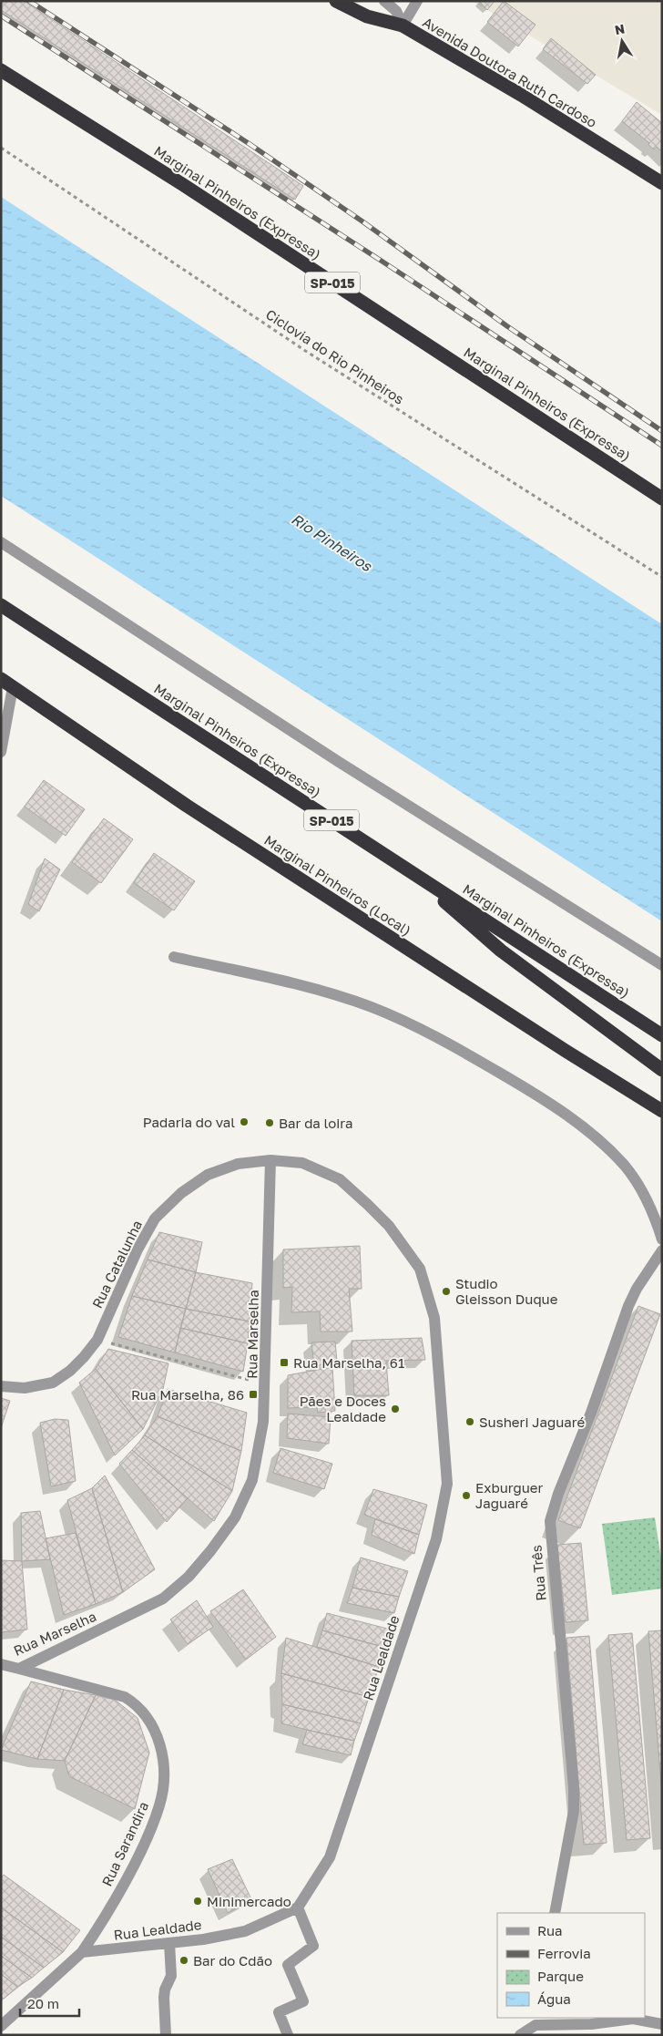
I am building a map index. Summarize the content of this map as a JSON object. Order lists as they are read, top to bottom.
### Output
{
  "streets": {
    "highway": [
      "Avenida Doutora Ruth Cardoso",
      "Marginal Pinheiros (Expressa)",
      "SP-015",
      "Marginal Pinheiros (Local)"
    ],
    "street": [
      "Rua Catalunha",
      "Rua Marselha",
      "Rua Três",
      "Rua Lealdade",
      "Rua Sarandira"
    ],
    "path": ["Ciclovia do Rio Pinheiros"]
  },
  "crossings": [
    ["Rua Catalunha", "Rua Marselha"],
    ["Rua Catalunha", "Rua Lealdade"],
    ["Rua Marselha", "Rua Lealdade"],
    ["Rua Marselha", "Rua Sarandira"],
    ["Rua Lealdade", "Rua Sarandira"]
  ],
  "water": ["Rio Pinheiros"],
  "places": {
    "other": [
      "Padaria do val",
      "Bar da loira",
      "Studio Gleisson Duque",
      "Pães e Doces Lealdade",
      "Susheri Jaguaré",
      "Exburguer Jaguaré",
      "Minimercado",
      "Bar do Cdão"
    ],
    "transit": ["Rua Marselha, 61", "Rua Marselha, 86"]
  },
  "legend": [
    "Rua",
    "Ferrovia",
    "Parque",
    "Água"
  ],
  "scale_bar": "20 m",
  "north": "top"
}
